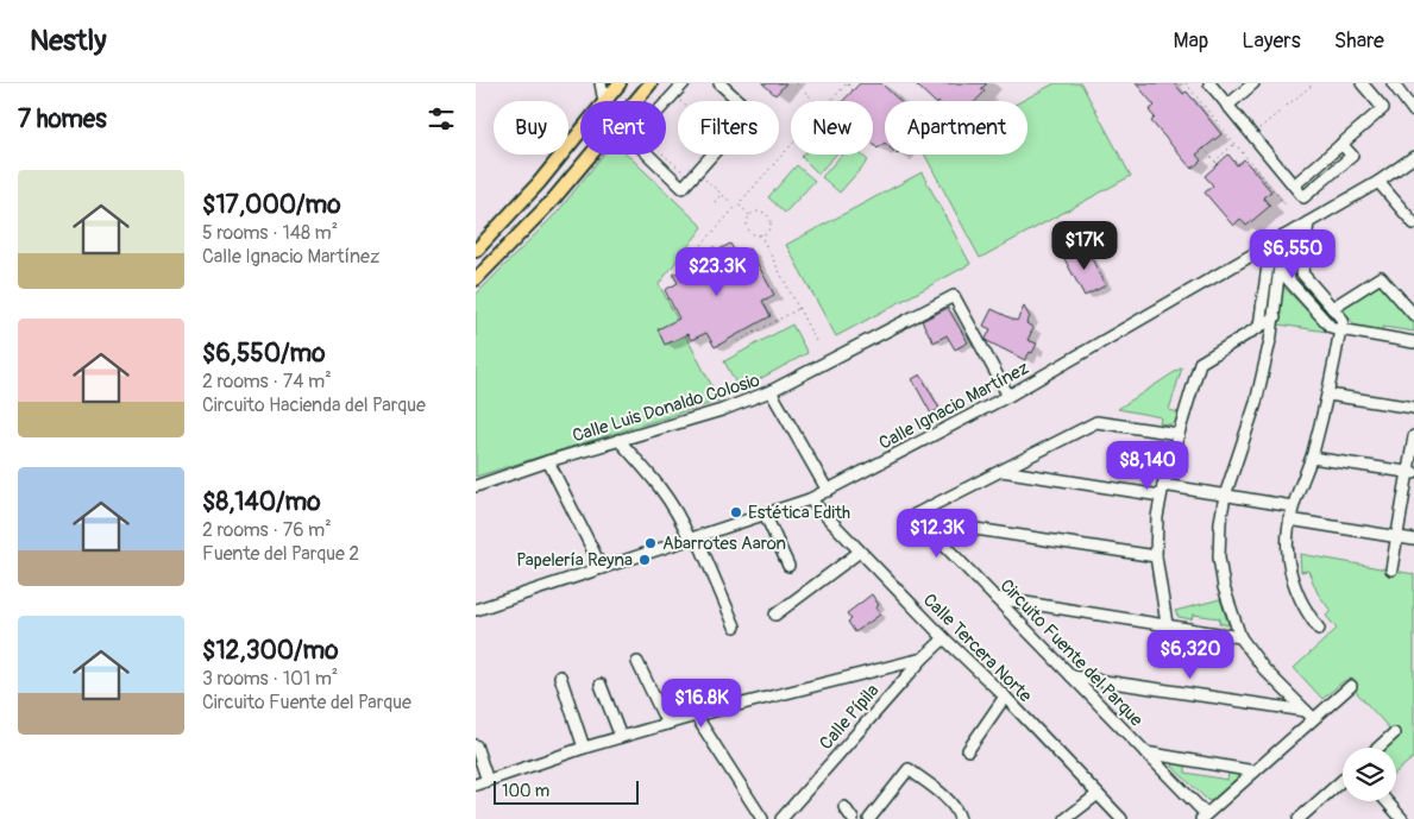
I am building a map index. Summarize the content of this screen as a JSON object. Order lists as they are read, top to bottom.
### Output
{
  "streets": {
    "street": [
      "Calle Ignacio Martínez",
      "Calle Luis Donaldo Colosio",
      "Calle Tercera Norte",
      "Circuito Fuente del Parque",
      "Calle Pípila"
    ]
  },
  "crossings": [
    ["Calle Ignacio Martínez", "Calle Luis Donaldo Colosio"],
    ["Calle Ignacio Martínez", "Calle Tercera Norte"],
    ["Calle Tercera Norte", "Calle Pípila"]
  ],
  "places": ["Estética Edith", "Abarrotes Aaron", "Papelería Reyna"],
  "scale_bar": "100 m",
  "page": {
    "header": "Nestly",
    "nav": ["Map", "Layers", "Share"],
    "heading": "7 homes",
    "chip": [
      "Buy",
      "Rent",
      "Filters",
      "New",
      "Apartment"
    ],
    "list": [
      {
        "name": "$17,000/mo",
        "note": "5 rooms · 148 m² · Calle Ignacio Martínez"
      },
      {
        "name": "$6,550/mo",
        "note": "2 rooms · 74 m² · Circuito Hacienda del Parque"
      },
      {
        "name": "$8,140/mo",
        "note": "2 rooms · 76 m² · Fuente del Parque 2"
      },
      {
        "name": "$12,300/mo",
        "note": "3 rooms · 101 m² · Circuito Fuente del Parque"
      }
    ],
    "price": [
      "$17K",
      "$6,550",
      "$23.3K",
      "$8,140",
      "$12.3K",
      "$6,320",
      "$16.8K"
    ],
    "scale": "100 m"
  }
}
